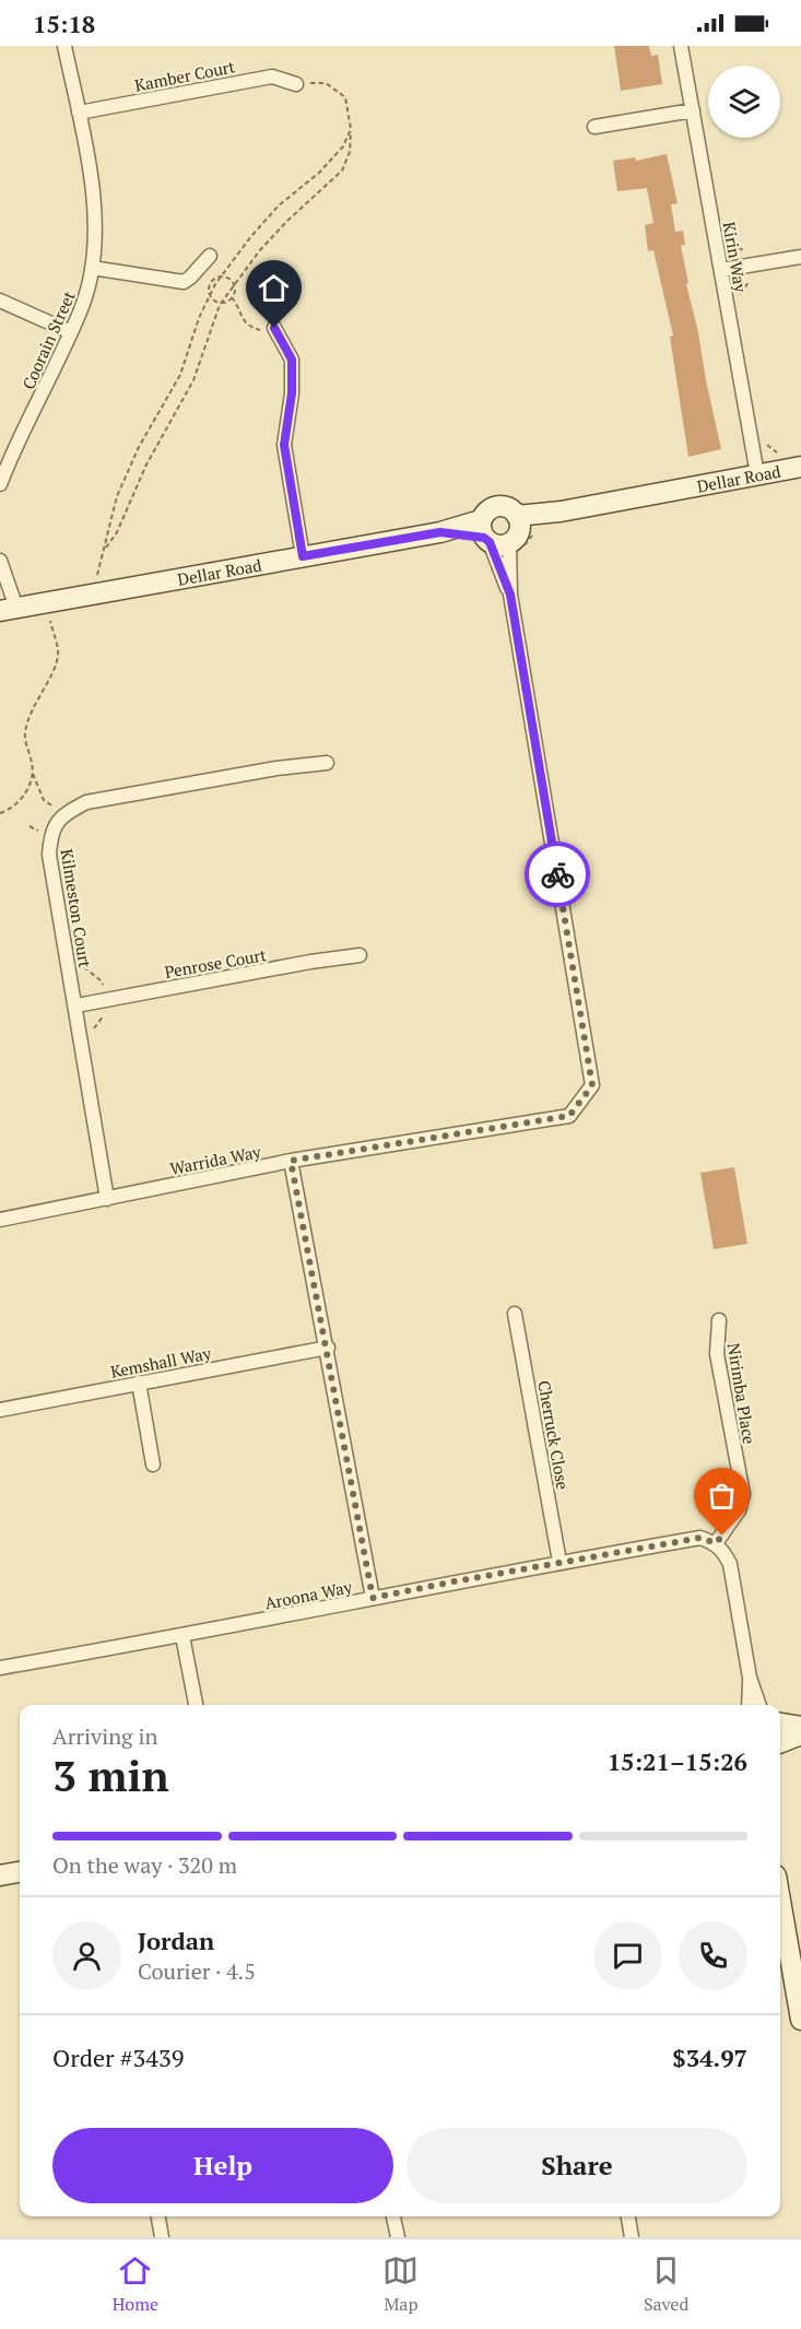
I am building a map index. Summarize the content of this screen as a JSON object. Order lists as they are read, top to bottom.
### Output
{
  "streets": {
    "main road": ["Dellar Road"],
    "street": [
      "Kamber Court",
      "Kirin Way",
      "Coorain Street",
      "Kilmeston Court",
      "Penrose Court",
      "Warrida Way",
      "Kemshall Way",
      "Nirimba Place",
      "Cherruck Close",
      "Aroona Way"
    ]
  },
  "crossings": [
    ["Kamber Court", "Coorain Street"],
    ["Kirin Way", "Dellar Road"],
    ["Dellar Road", "Warrida Way"],
    ["Kilmeston Court", "Penrose Court"],
    ["Kilmeston Court", "Warrida Way"],
    ["Nirimba Place", "Aroona Way"],
    ["Cherruck Close", "Aroona Way"]
  ],
  "page": {
    "status": "15:18",
    "heading": ["3 min", "Arriving in", "15:21–15:26"],
    "panel": [
      "Jordan",
      "Courier · 4.5",
      "Order #3439",
      "$34.97"
    ],
    "bar": "On the way · 320 m",
    "buttons": ["Help", "Share"],
    "tabs": ["Home", "Map", "Saved"]
  }
}
